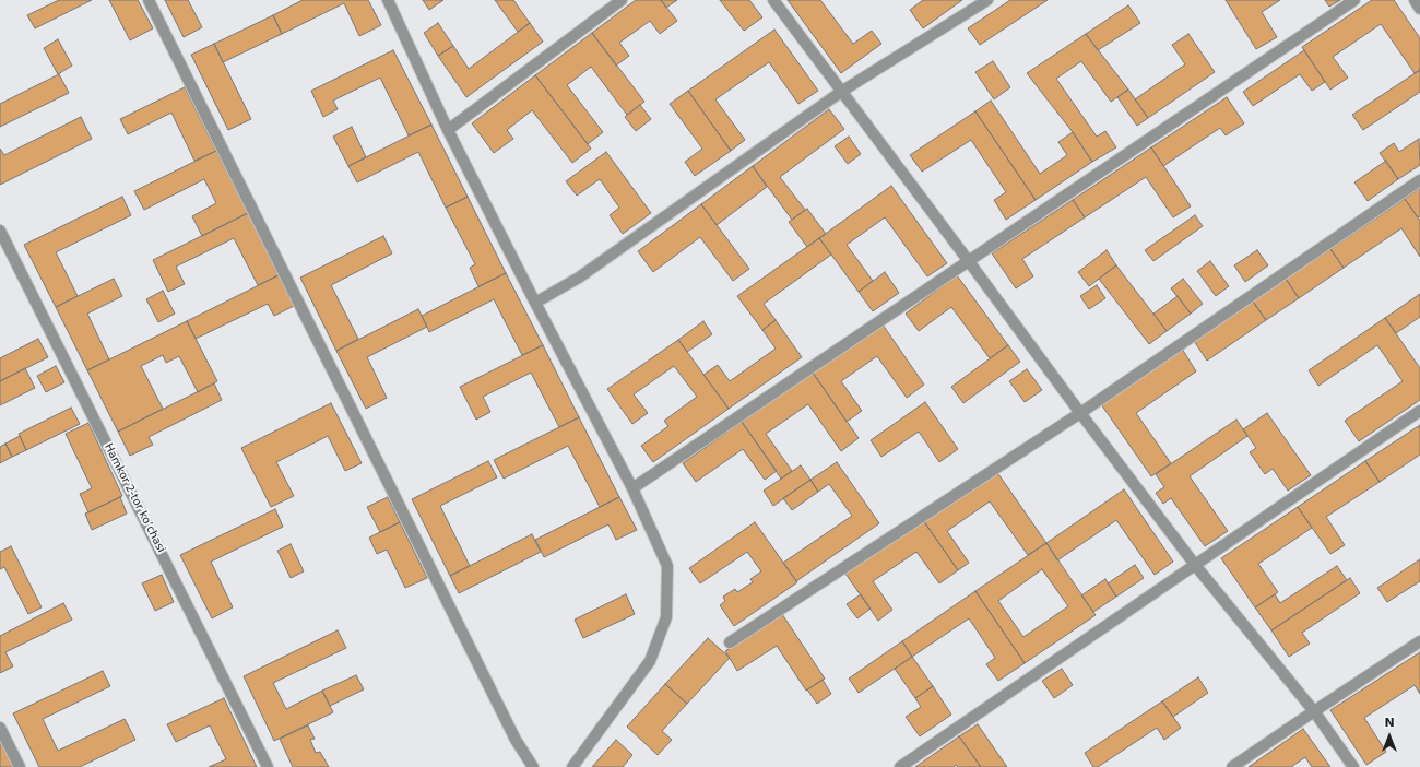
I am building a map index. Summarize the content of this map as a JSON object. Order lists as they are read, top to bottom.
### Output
{
  "streets": {
    "street": ["Hamkor 2-tor koʼchasi"]
  },
  "north": "top"
}
